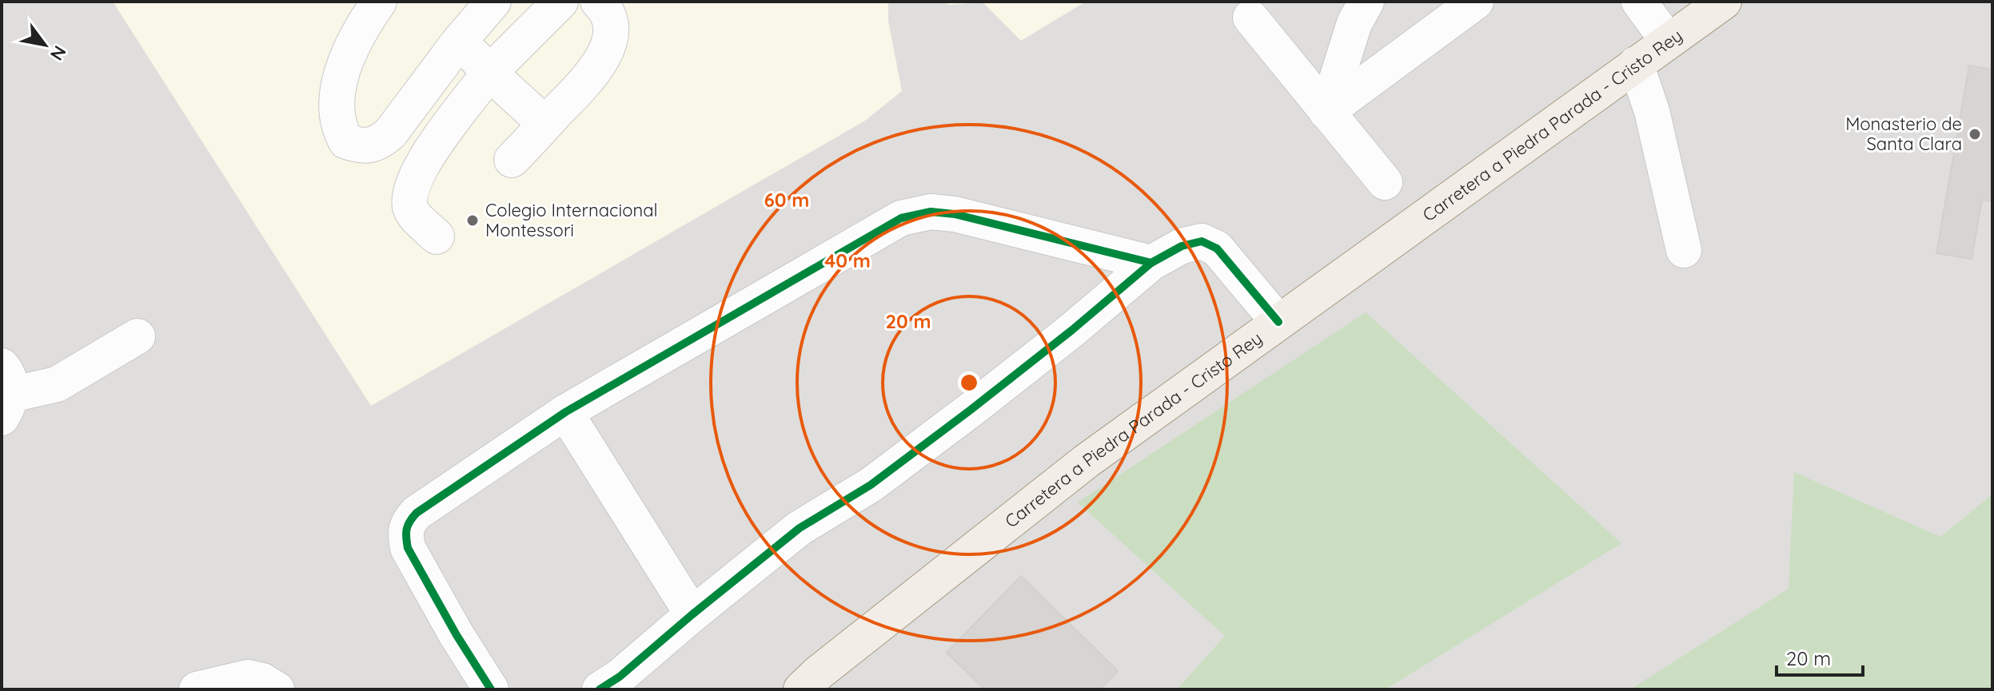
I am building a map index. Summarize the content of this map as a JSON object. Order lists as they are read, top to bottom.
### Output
{
  "streets": {
    "main road": ["Carretera a Piedra Parada - Cristo Rey"]
  },
  "places": ["Monasterio de Santa Clara", "Colegio Internacional Montessori"],
  "scale_bar": "20 m",
  "north": "bottom right",
  "rings": ["60 m", "40 m", "20 m"]
}
